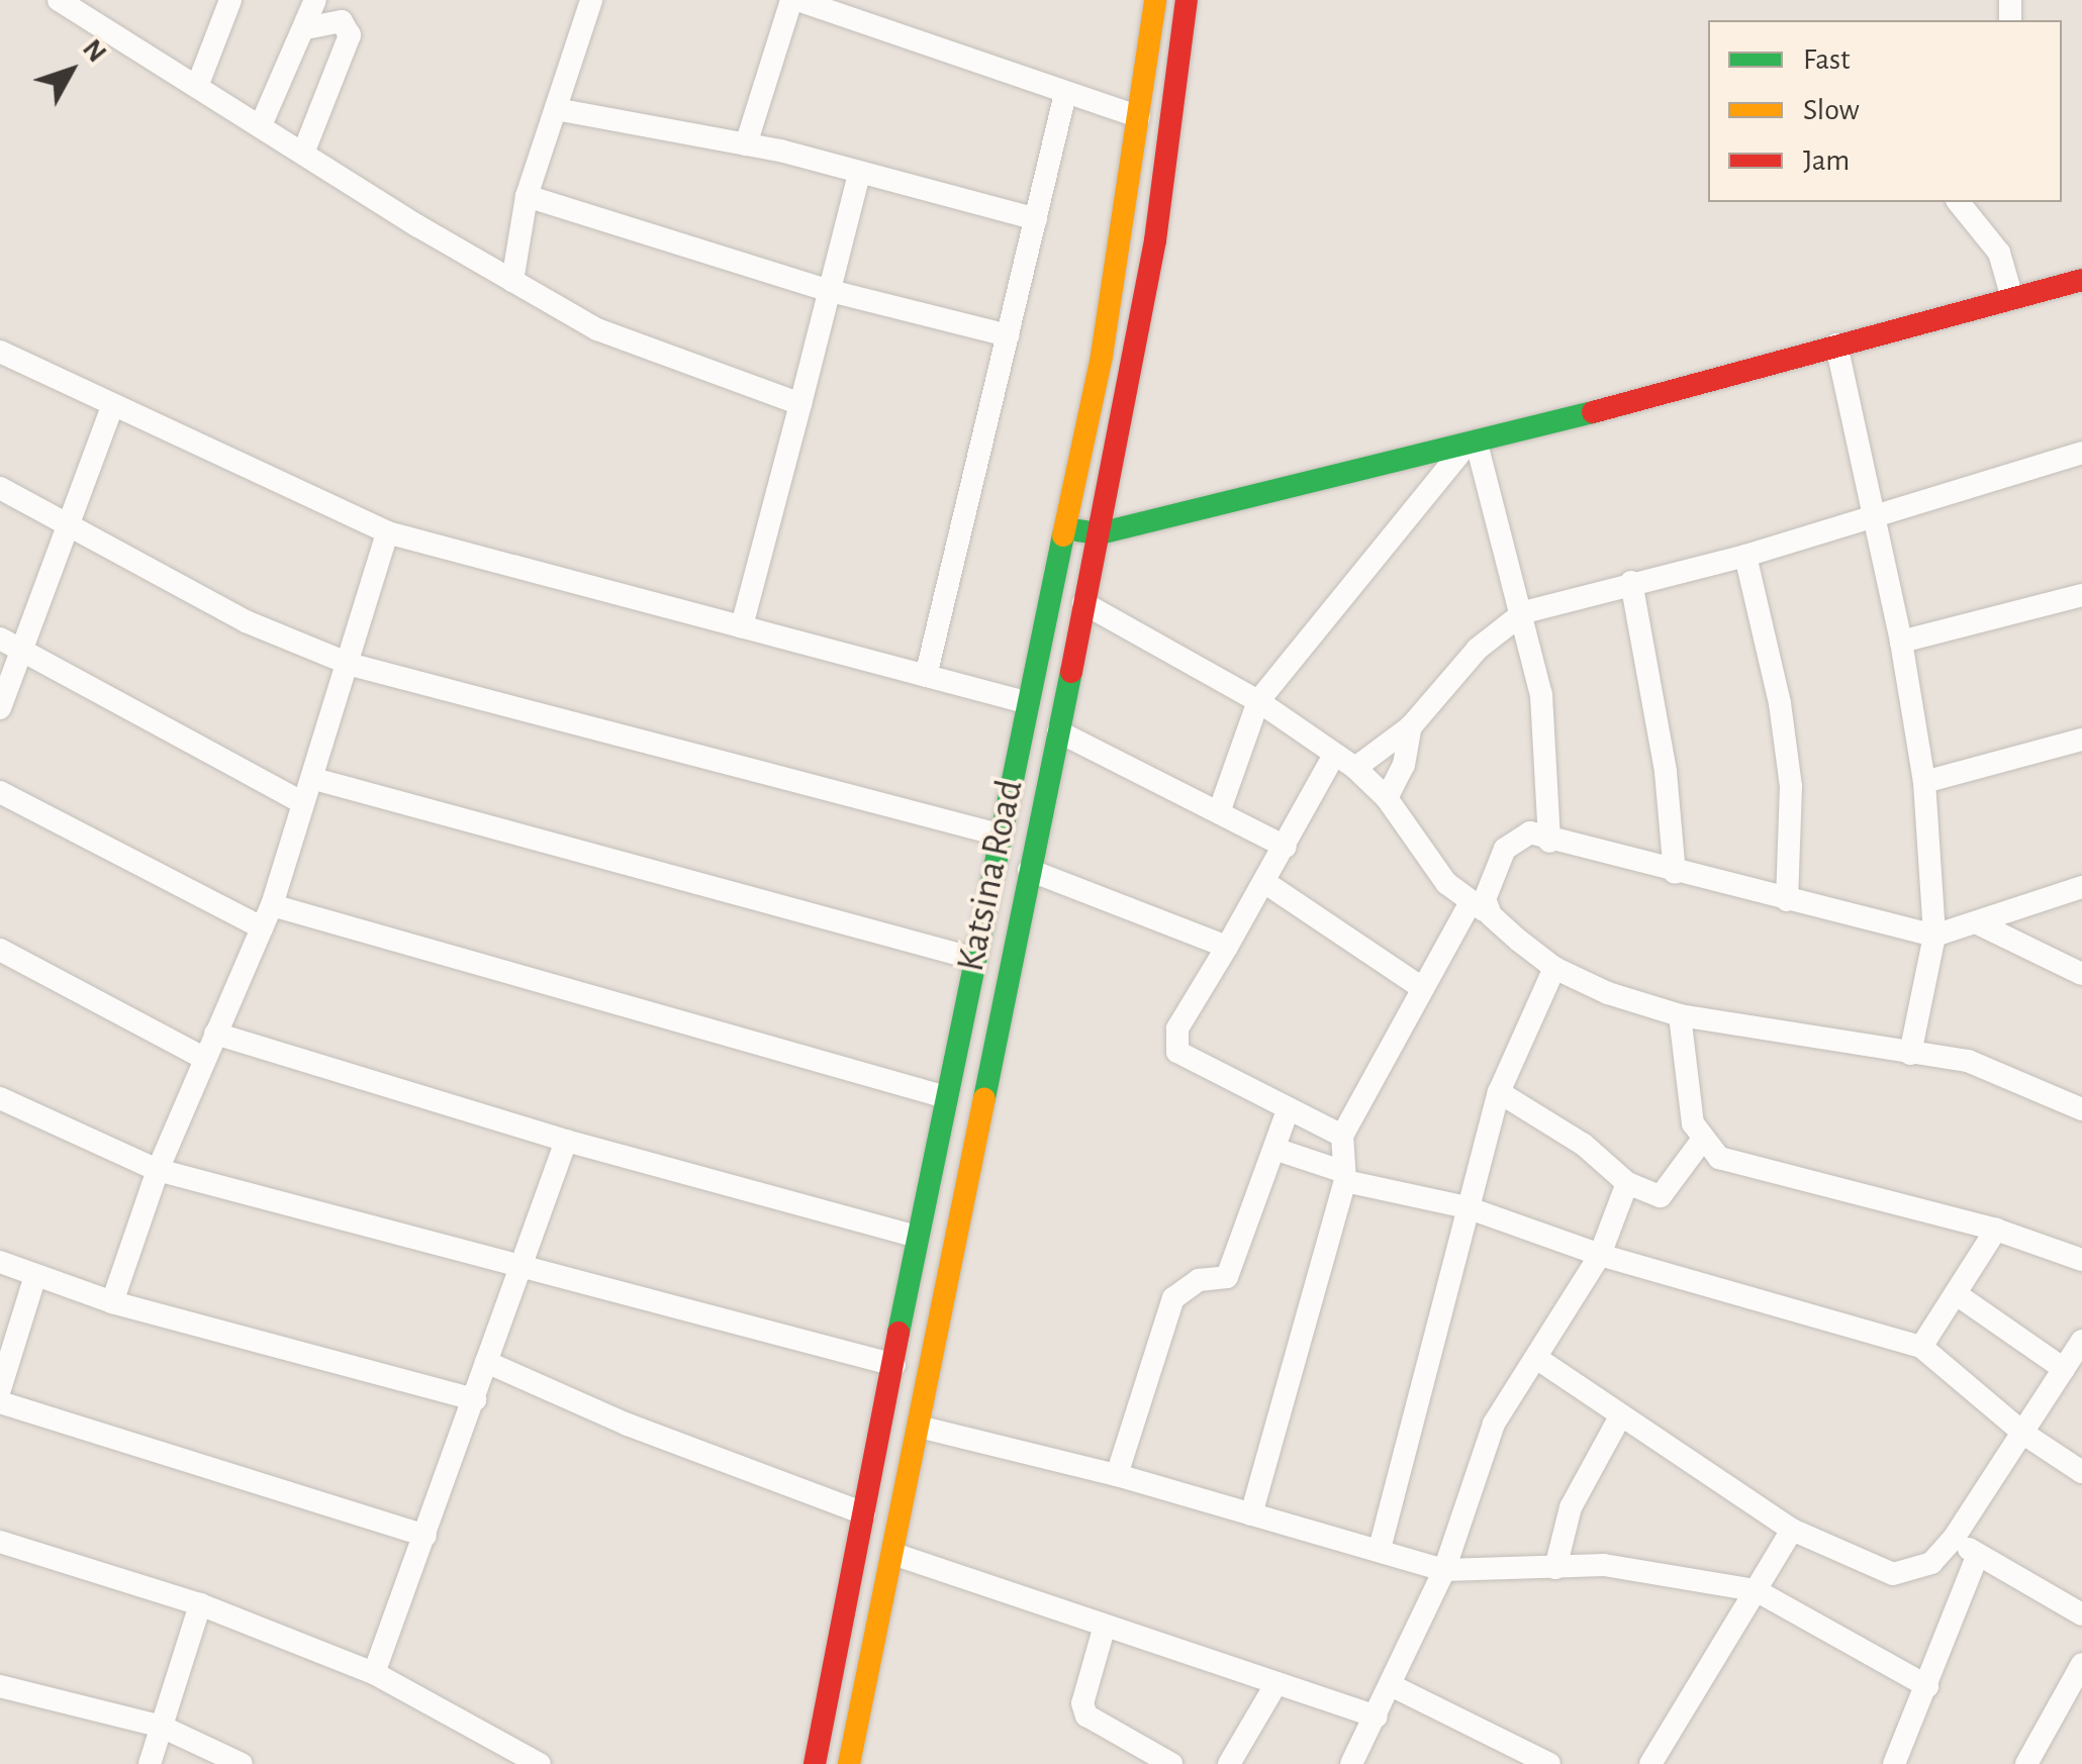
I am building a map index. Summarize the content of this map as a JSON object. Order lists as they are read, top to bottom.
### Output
{
  "streets": {
    "main road": ["Katsina Road"]
  },
  "legend": ["Fast", "Slow", "Jam"],
  "north": "top right"
}
